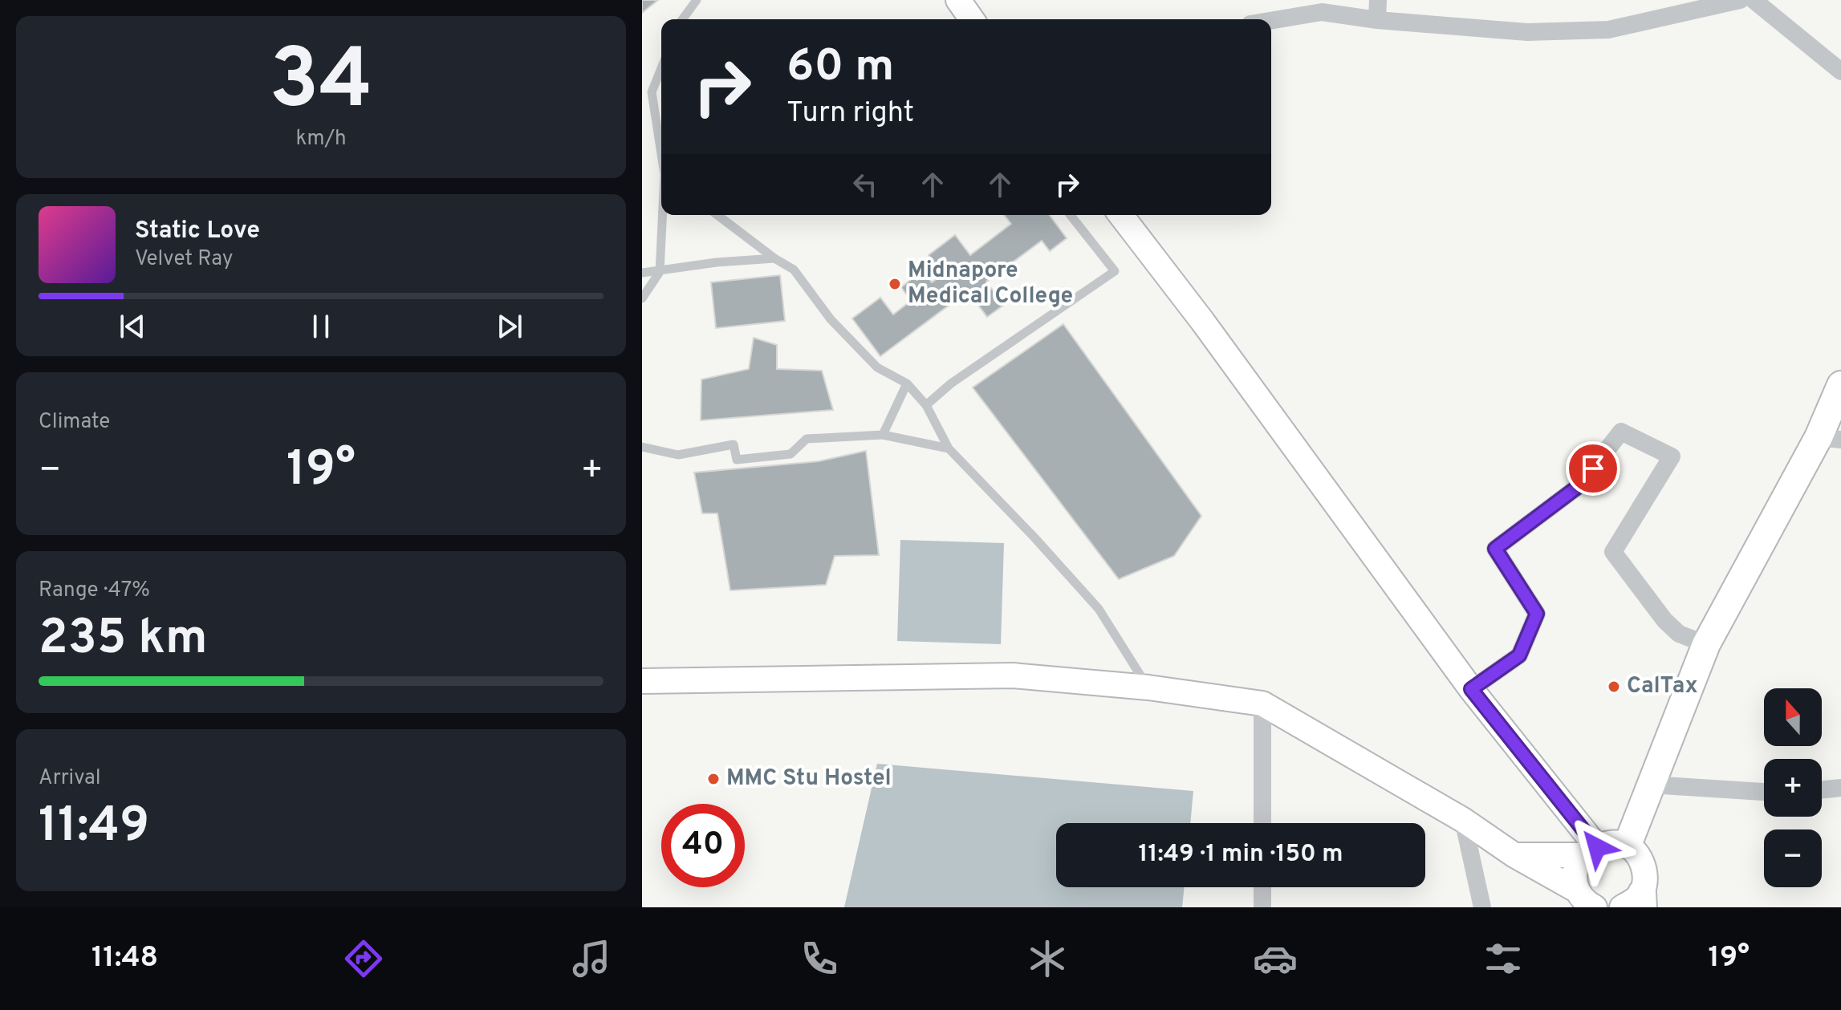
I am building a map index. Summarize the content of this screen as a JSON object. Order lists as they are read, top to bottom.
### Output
{
  "places": ["Midnapore Medical College", "CalTax", "MMC Stu Hostel"],
  "north": "top",
  "page": {
    "tile": [
      ["34", "km/h"],
      "Climate",
      ["Range · 47%", "235 km"],
      ["Arrival", "11:49"]
    ],
    "turn": ["60 m", "Turn right"],
    "song": ["Static Love", "Velvet Ray"],
    "heat": ["−", "19°", "+"],
    "map_buttons": ["+", "−"],
    "limit": "40",
    "trip": "11:49 · 1 min · 150 m",
    "tabs": ["11:48", "19°"]
  }
}
